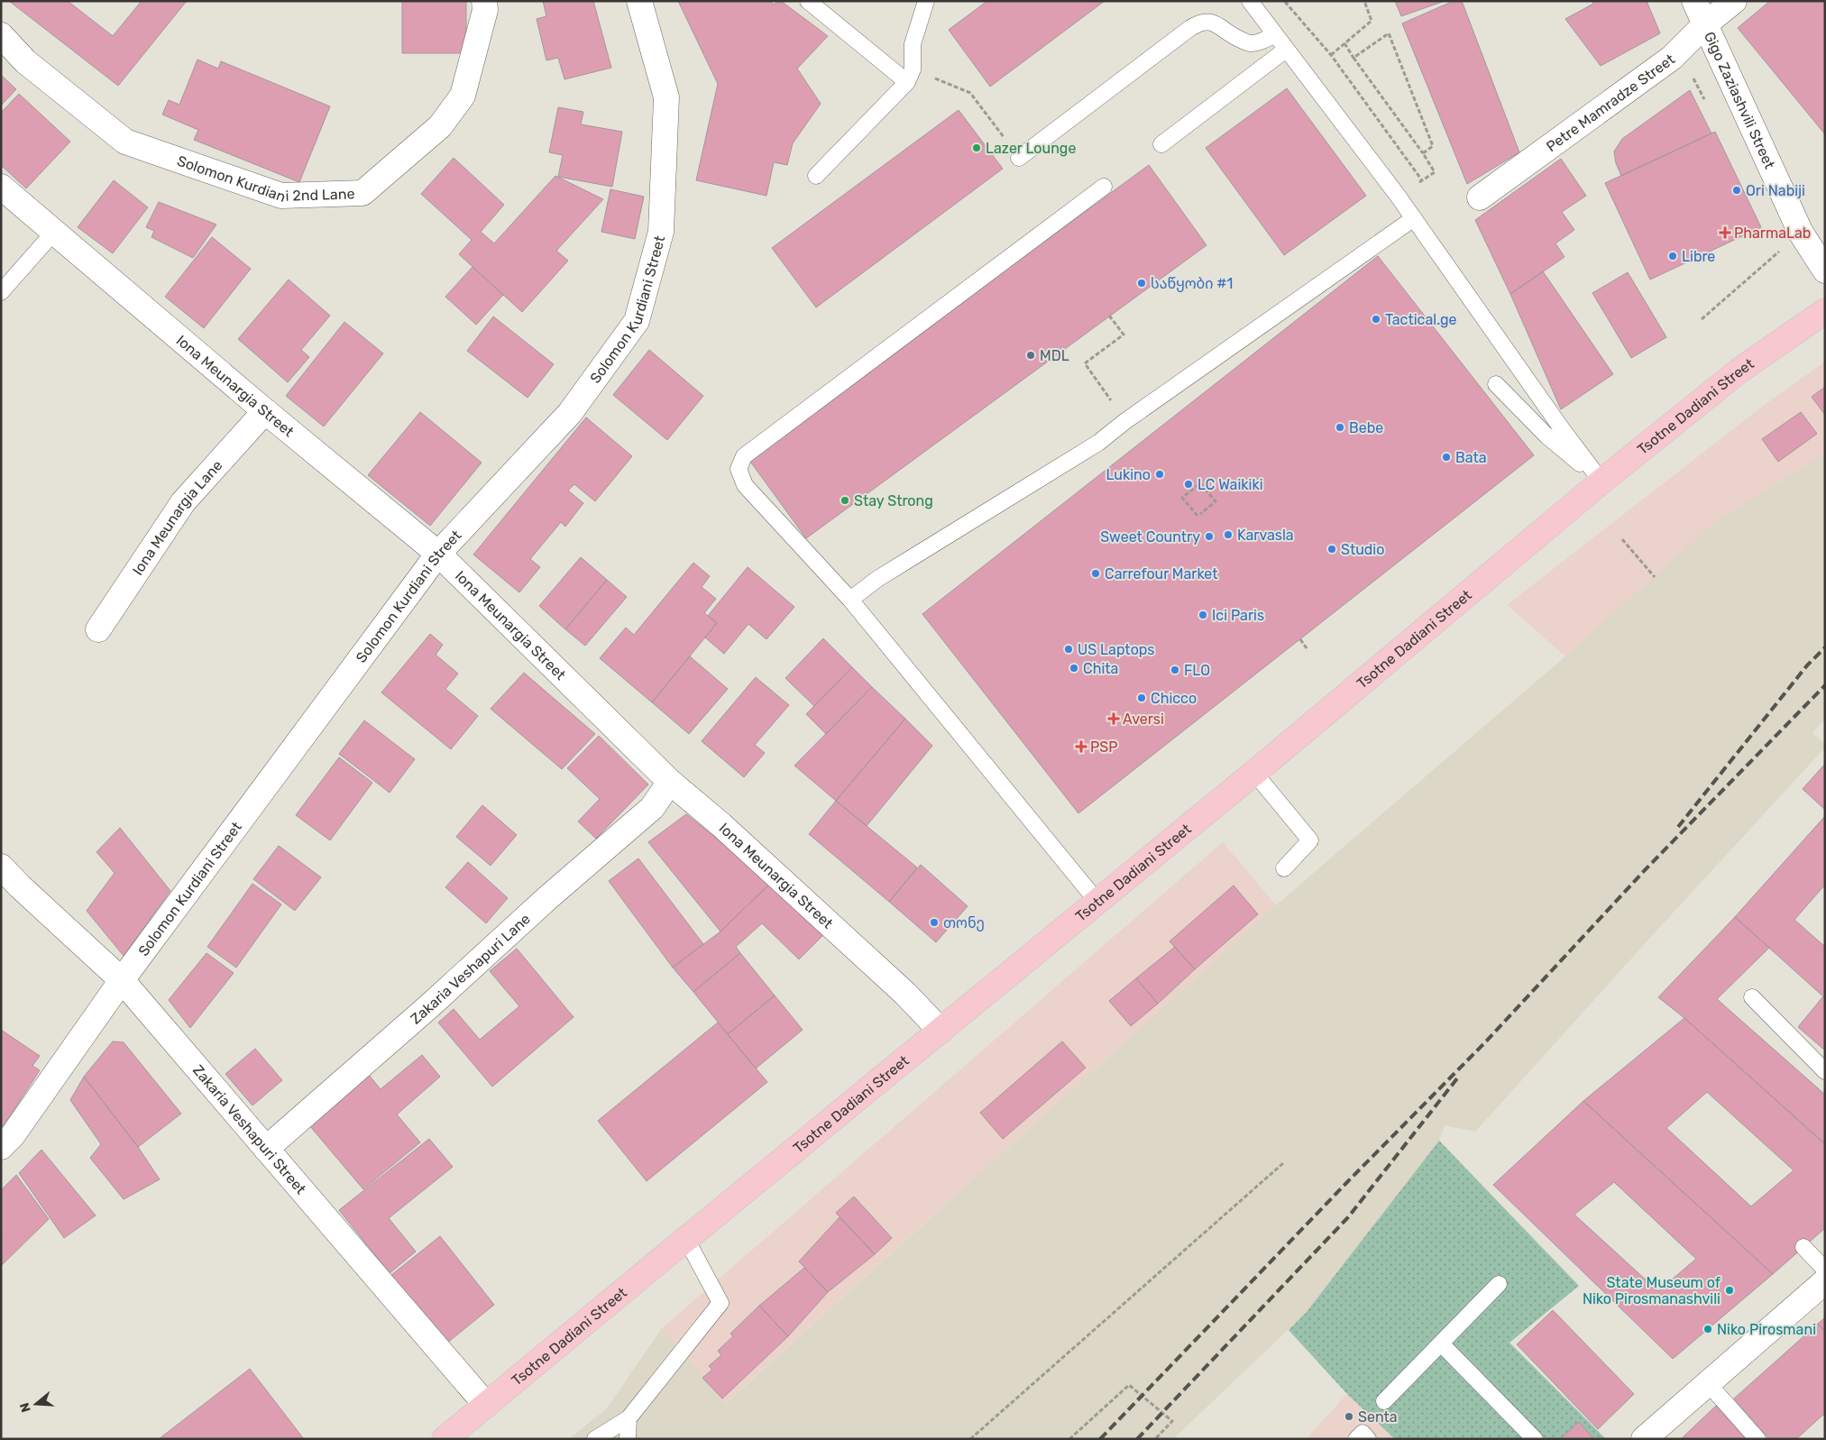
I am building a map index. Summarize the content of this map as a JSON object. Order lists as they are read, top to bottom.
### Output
{
  "streets": {
    "main road": ["Tsotne Dadiani Street"],
    "street": [
      "Gigo Zaziashvili Street",
      "Petre Mamradze Street",
      "Solomon Kurdiani 2nd Lane",
      "Solomon Kurdiani Street",
      "Iona Meunargia Street",
      "Iona Meunargia Lane",
      "Zakaria Veshapuri Lane",
      "Zakaria Veshapuri Street"
    ]
  },
  "crossings": [
    ["Gigo Zaziashvili Street", "Petre Mamradze Street"],
    ["Solomon Kurdiani Street", "Iona Meunargia Street"],
    ["Solomon Kurdiani Street", "Zakaria Veshapuri Street"],
    ["Iona Meunargia Street", "Tsotne Dadiani Street"],
    ["Iona Meunargia Street", "Iona Meunargia Lane"],
    ["Iona Meunargia Street", "Zakaria Veshapuri Lane"],
    ["Tsotne Dadiani Street", "Zakaria Veshapuri Street"],
    ["Zakaria Veshapuri Lane", "Zakaria Veshapuri Street"]
  ],
  "places": {
    "other": [
      "Lazer Lounge",
      "Ori Nabiji",
      "Libre",
      "საწყობი #1",
      "Tactical.ge",
      "MDL",
      "Bebe",
      "Bata",
      "Lukino",
      "LC Waikiki",
      "Stay Strong",
      "Karvasla",
      "Sweet Country",
      "Studio",
      "Carrefour Market",
      "Ici Paris",
      "US Laptops",
      "Chita",
      "FLO",
      "Chicco",
      "თონე",
      "State Museum of Niko Pirosmanashvili",
      "Niko Pirosmani",
      "Senta"
    ],
    "health": ["PharmaLab", "Aversi", "PSP"]
  },
  "north": "left"
}
